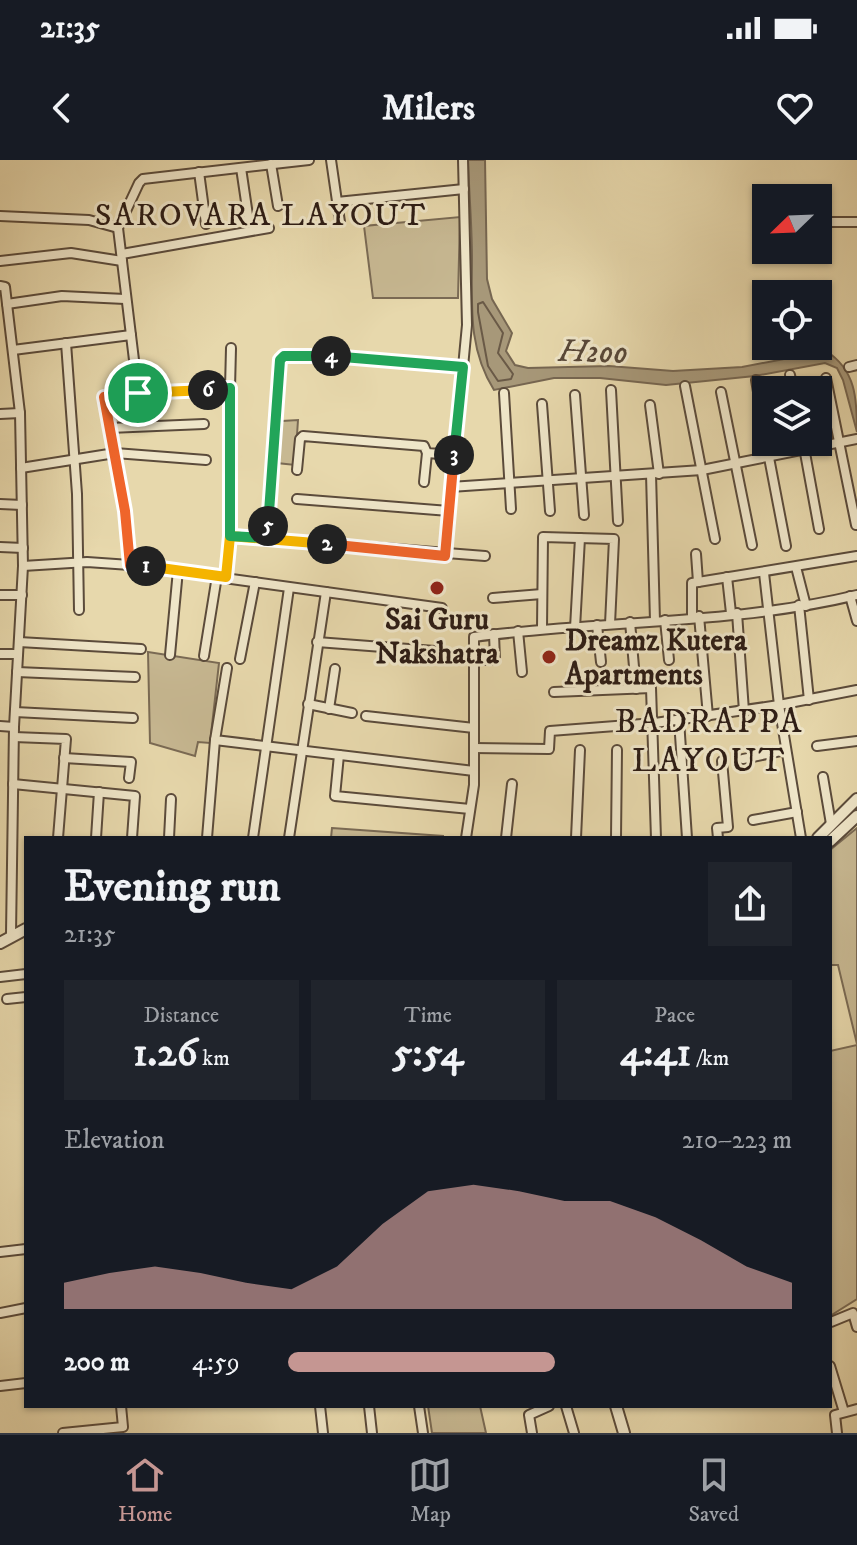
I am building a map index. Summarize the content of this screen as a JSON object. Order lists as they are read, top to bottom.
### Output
{
  "districts": ["SAROVARA LAYOUT", "BADRAPPA LAYOUT"],
  "water": ["H200"],
  "places": ["Sai Guru Nakshatra", "Dreamz Kutera Apartments"],
  "north": "bottom left",
  "page": {
    "status": "21:35",
    "header": "Milers",
    "pins": [
      "4",
      "6",
      "3",
      "5",
      "2",
      "1"
    ],
    "heading": ["Evening run", "21:35"],
    "stats": [
      ["Distance", "1.26 km"],
      ["Time", "5:54"],
      ["Pace", "4:41 /km"]
    ],
    "chart": ["Elevation", "210–223 m"],
    "list": [
      {
        "name": "200 m",
        "note": "4:59"
      }
    ],
    "tabs": ["Home", "Map", "Saved"]
  }
}
